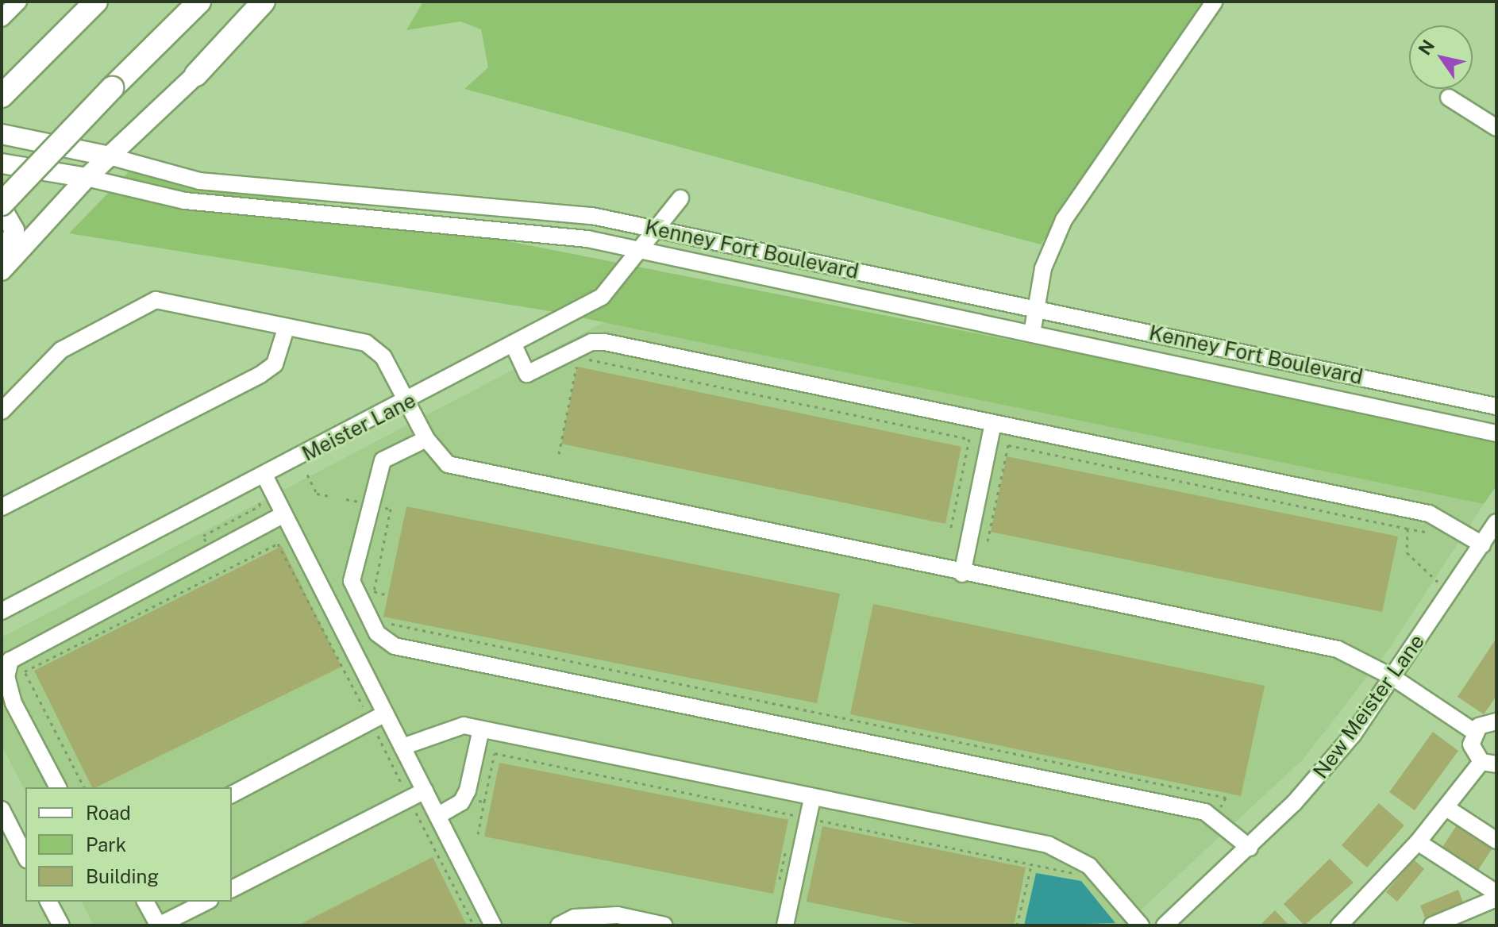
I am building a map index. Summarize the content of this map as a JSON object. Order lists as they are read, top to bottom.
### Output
{
  "streets": {
    "main road": ["Kenney Fort Boulevard"],
    "street": ["Meister Lane", "New Meister Lane"]
  },
  "crossings": [
    ["Kenney Fort Boulevard", "Meister Lane"]
  ],
  "legend": ["Road", "Park", "Building"],
  "north": "top left"
}
